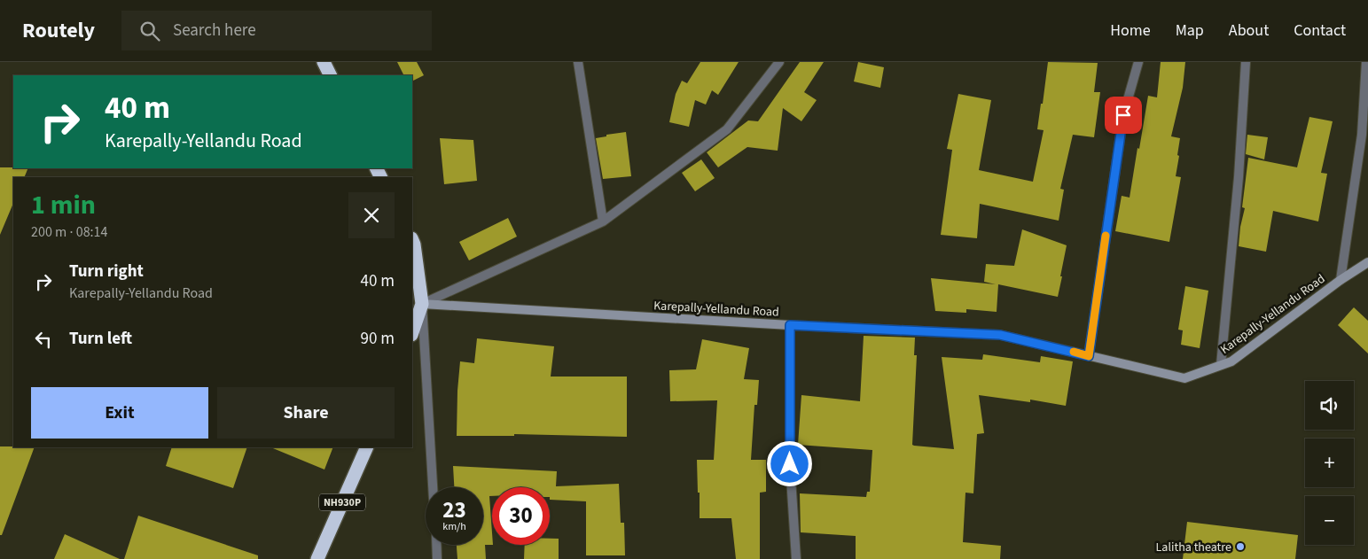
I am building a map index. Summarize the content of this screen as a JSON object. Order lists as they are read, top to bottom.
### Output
{
  "streets": {
    "highway": ["NH930P"],
    "street": ["Karepally-Yellandu Road"]
  },
  "places": ["Lalitha theatre"],
  "page": {
    "header": "Routely",
    "search": "Search here",
    "nav": [
      "Home",
      "Map",
      "About",
      "Contact"
    ],
    "turn": ["40 m", "Karepally-Yellandu Road"],
    "heading": ["1 min", "200 m · 08:14"],
    "list": [
      {
        "name": "Turn right",
        "note": "Karepally-Yellandu Road",
        "value": "40 m"
      },
      {
        "name": "Turn left",
        "value": "90 m"
      }
    ],
    "buttons": ["Exit", "Share"],
    "map_buttons": ["+", "−"],
    "speed": "23 km/h",
    "limit": "30"
  }
}
